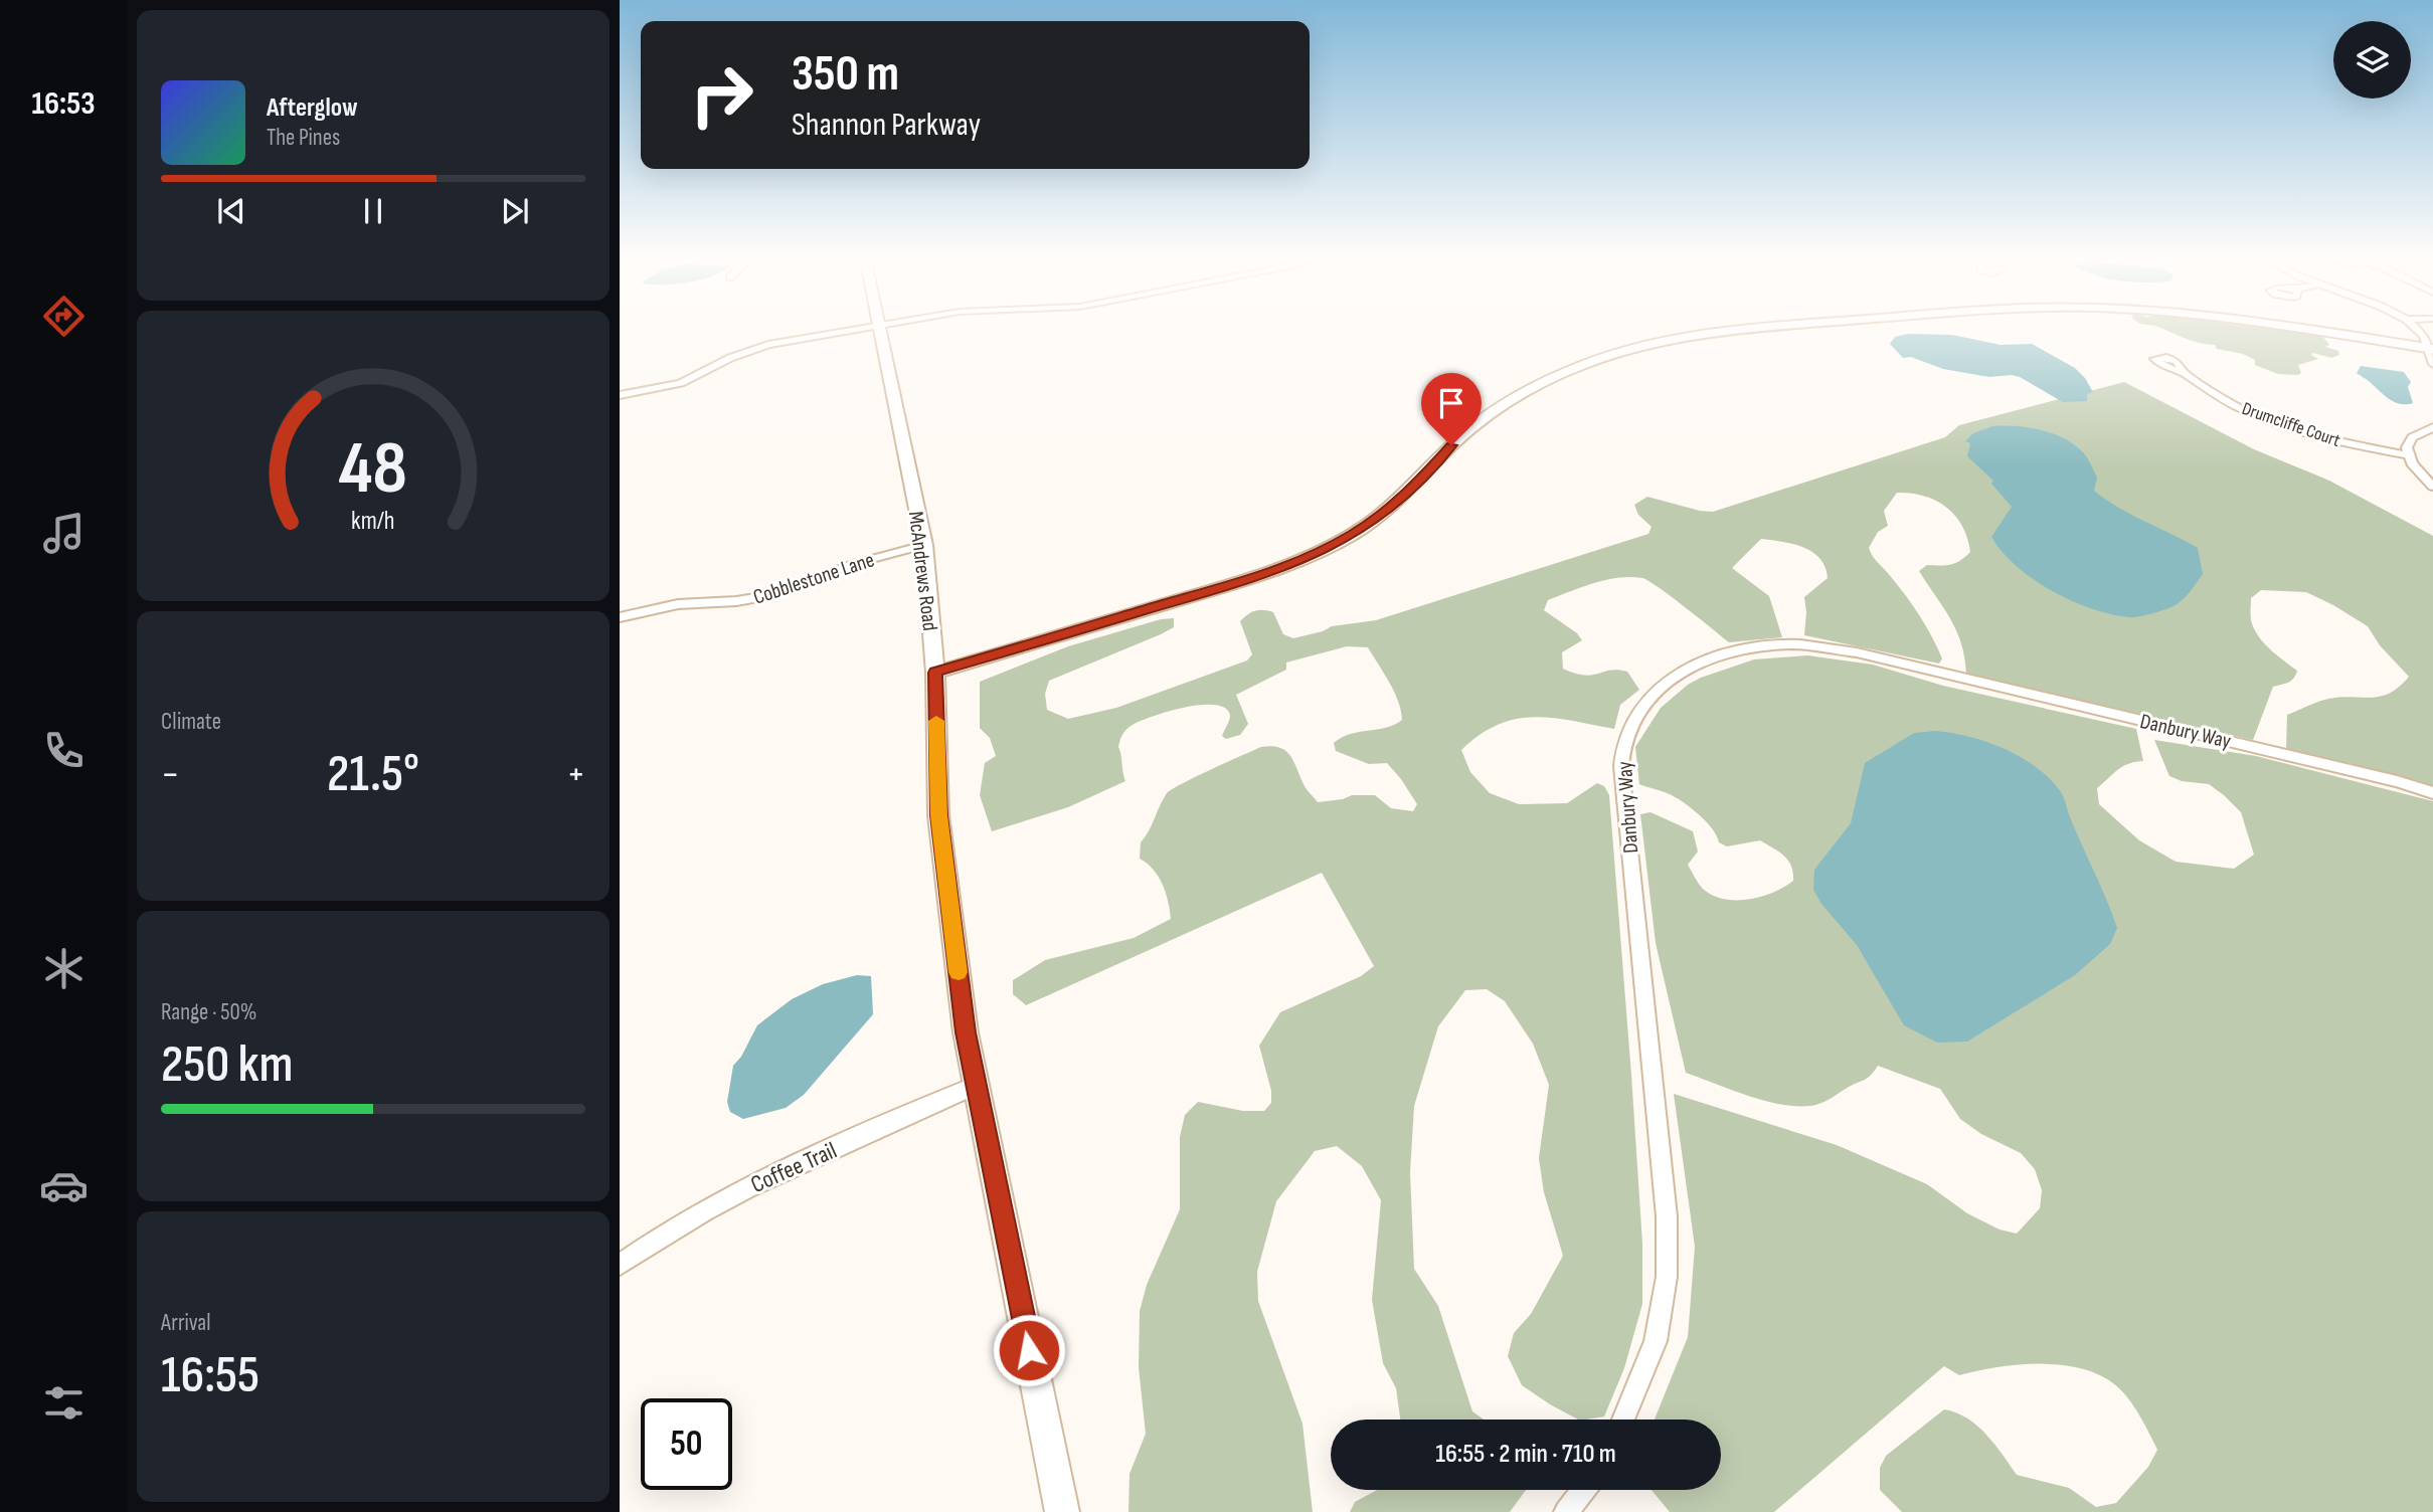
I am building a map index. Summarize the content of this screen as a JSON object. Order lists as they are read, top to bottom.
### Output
{
  "streets": {
    "street": [
      "Drumcliffe Court",
      "McAndrews Road",
      "Cobblestone Lane",
      "Danbury Way",
      "Coffee Trail"
    ]
  },
  "crossings": [
    ["McAndrews Road", "Cobblestone Lane"],
    ["McAndrews Road", "Coffee Trail"]
  ],
  "page": {
    "tabs": "16:53",
    "turn": ["350 m", "Shannon Parkway"],
    "song": ["Afterglow", "The Pines"],
    "tile": [
      "Climate",
      ["Range · 50%", "250 km"],
      ["Arrival", "16:55"]
    ],
    "heat": ["−", "21.5°", "+"],
    "limit": "50",
    "trip": "16:55 · 2 min · 710 m",
    "gauge": ["48", "km/h"]
  }
}
